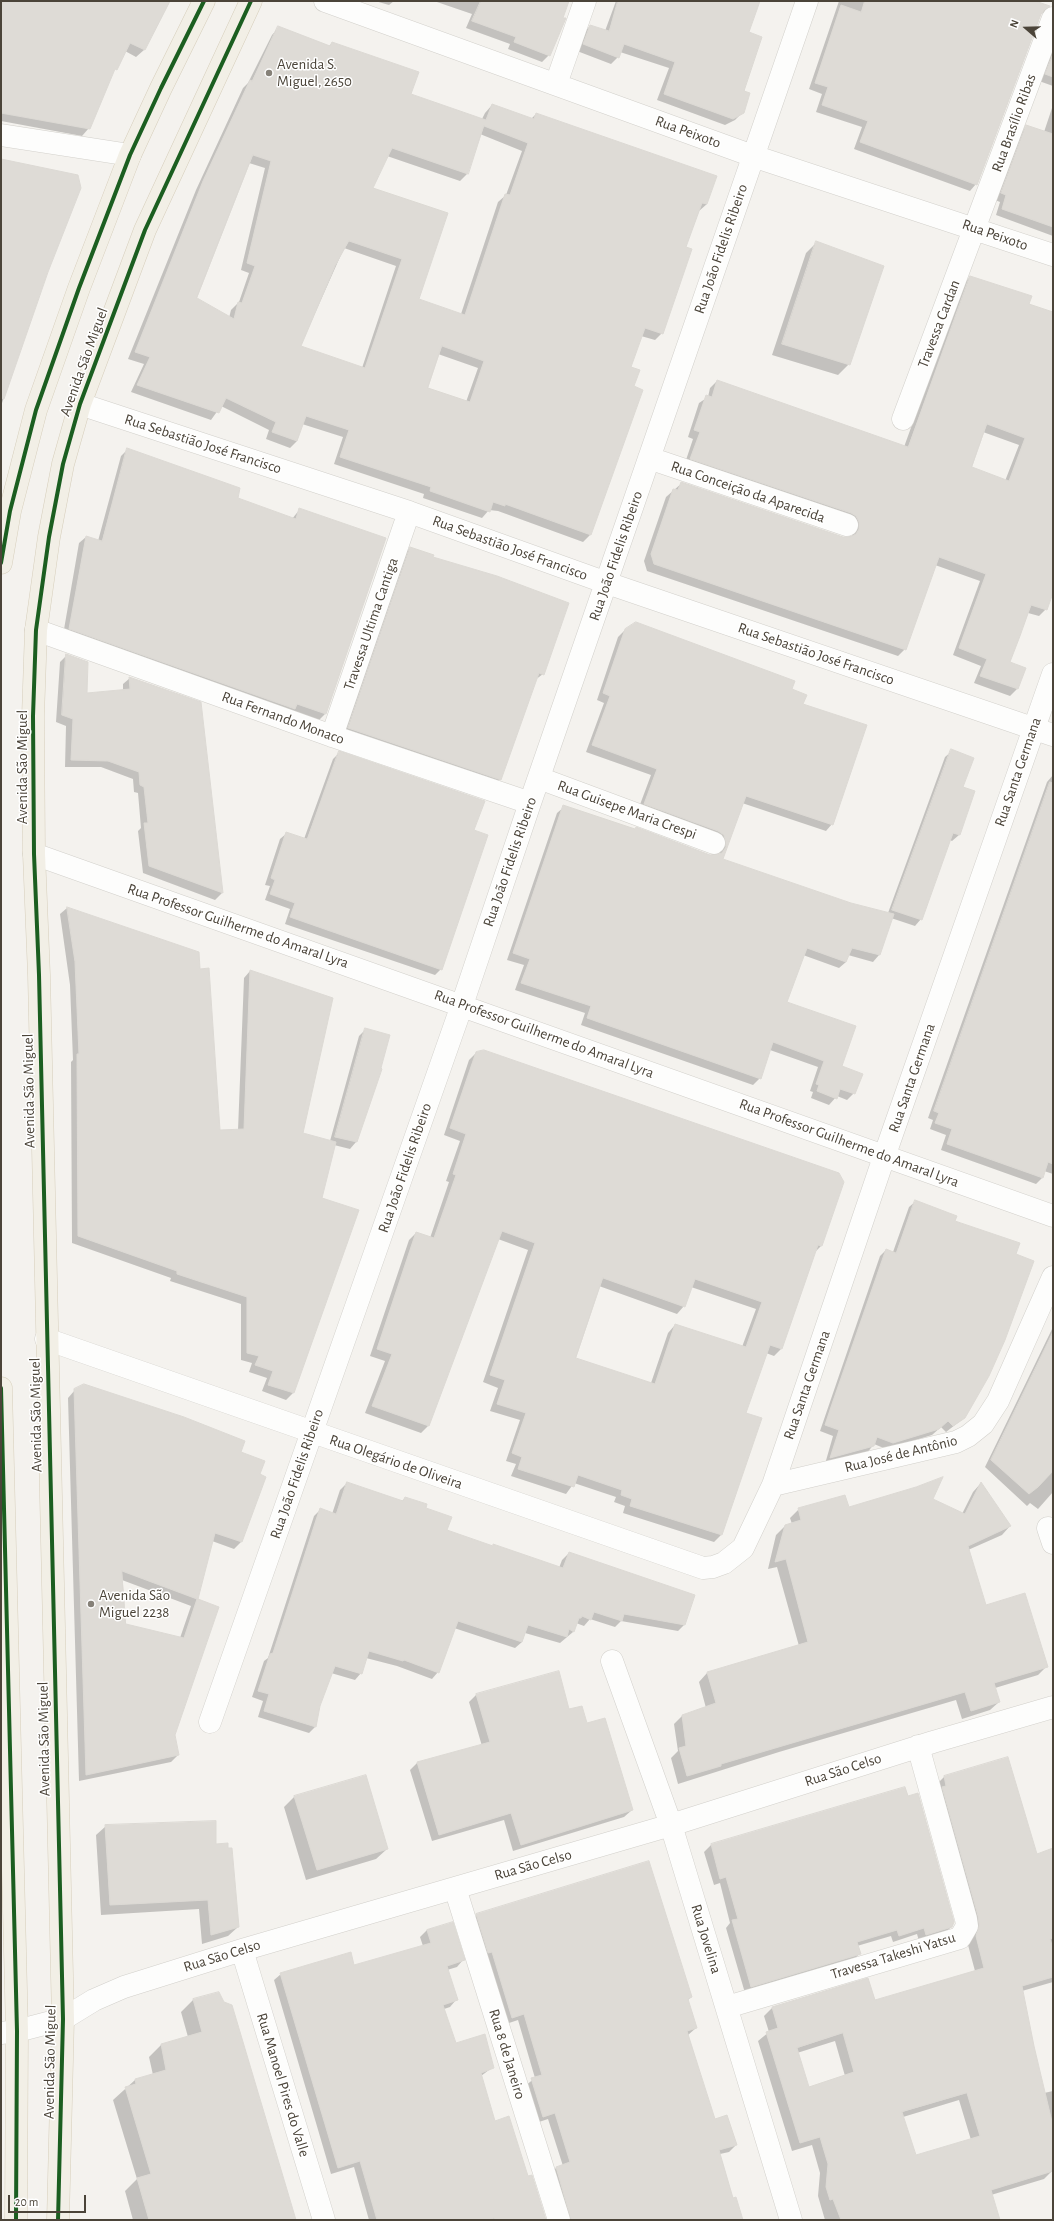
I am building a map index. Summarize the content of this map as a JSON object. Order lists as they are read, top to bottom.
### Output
{
  "streets": {
    "main road": ["Avenida São Miguel"],
    "street": [
      "Rua Brasílio Ribas",
      "Rua Peixoto",
      "Rua João Fidelis Ribeiro",
      "Travessa Cardan",
      "Rua Sebastião José Francisco",
      "Rua Conceição da Aparecida",
      "Travessa Ultima Cantiga",
      "Rua Fernando Monaco",
      "Rua Santa Germana",
      "Rua Guisepe Maria Crespi",
      "Rua Professor Guilherme do Amaral Lyra",
      "Rua José de Antônio",
      "Rua Olegário de Oliveira",
      "Rua São Celso",
      "Rua Jovelina",
      "Travessa Takeshi Yatsu",
      "Rua 8 de Janeiro",
      "Rua Manoel Pires do Valle"
    ]
  },
  "crossings": [
    ["Rua Brasílio Ribas", "Rua Peixoto"],
    ["Rua Brasílio Ribas", "Travessa Cardan"],
    ["Rua Peixoto", "Rua João Fidelis Ribeiro"],
    ["Rua Peixoto", "Travessa Cardan"],
    ["Rua João Fidelis Ribeiro", "Rua Sebastião José Francisco"],
    ["Rua João Fidelis Ribeiro", "Rua Conceição da Aparecida"],
    ["Rua João Fidelis Ribeiro", "Rua Fernando Monaco"],
    ["Rua João Fidelis Ribeiro", "Rua Guisepe Maria Crespi"],
    ["Rua João Fidelis Ribeiro", "Rua Professor Guilherme do Amaral Lyra"],
    ["Rua João Fidelis Ribeiro", "Rua Olegário de Oliveira"],
    ["Avenida São Miguel", "Rua Sebastião José Francisco"],
    ["Avenida São Miguel", "Rua Fernando Monaco"],
    ["Avenida São Miguel", "Rua Professor Guilherme do Amaral Lyra"],
    ["Avenida São Miguel", "Rua Olegário de Oliveira"],
    ["Avenida São Miguel", "Rua São Celso"],
    ["Rua Sebastião José Francisco", "Travessa Ultima Cantiga"],
    ["Rua Sebastião José Francisco", "Rua Santa Germana"],
    ["Travessa Ultima Cantiga", "Rua Fernando Monaco"],
    ["Rua Santa Germana", "Rua Professor Guilherme do Amaral Lyra"],
    ["Rua Santa Germana", "Rua José de Antônio"],
    ["Rua Santa Germana", "Rua Olegário de Oliveira"],
    ["Rua São Celso", "Rua Jovelina"],
    ["Rua São Celso", "Travessa Takeshi Yatsu"],
    ["Rua São Celso", "Rua 8 de Janeiro"],
    ["Rua São Celso", "Rua Manoel Pires do Valle"],
    ["Rua Jovelina", "Travessa Takeshi Yatsu"]
  ],
  "places": ["Avenida S. Miguel, 2650", "Avenida São Miguel 2238"],
  "scale_bar": "20 m",
  "north": "left"
}
